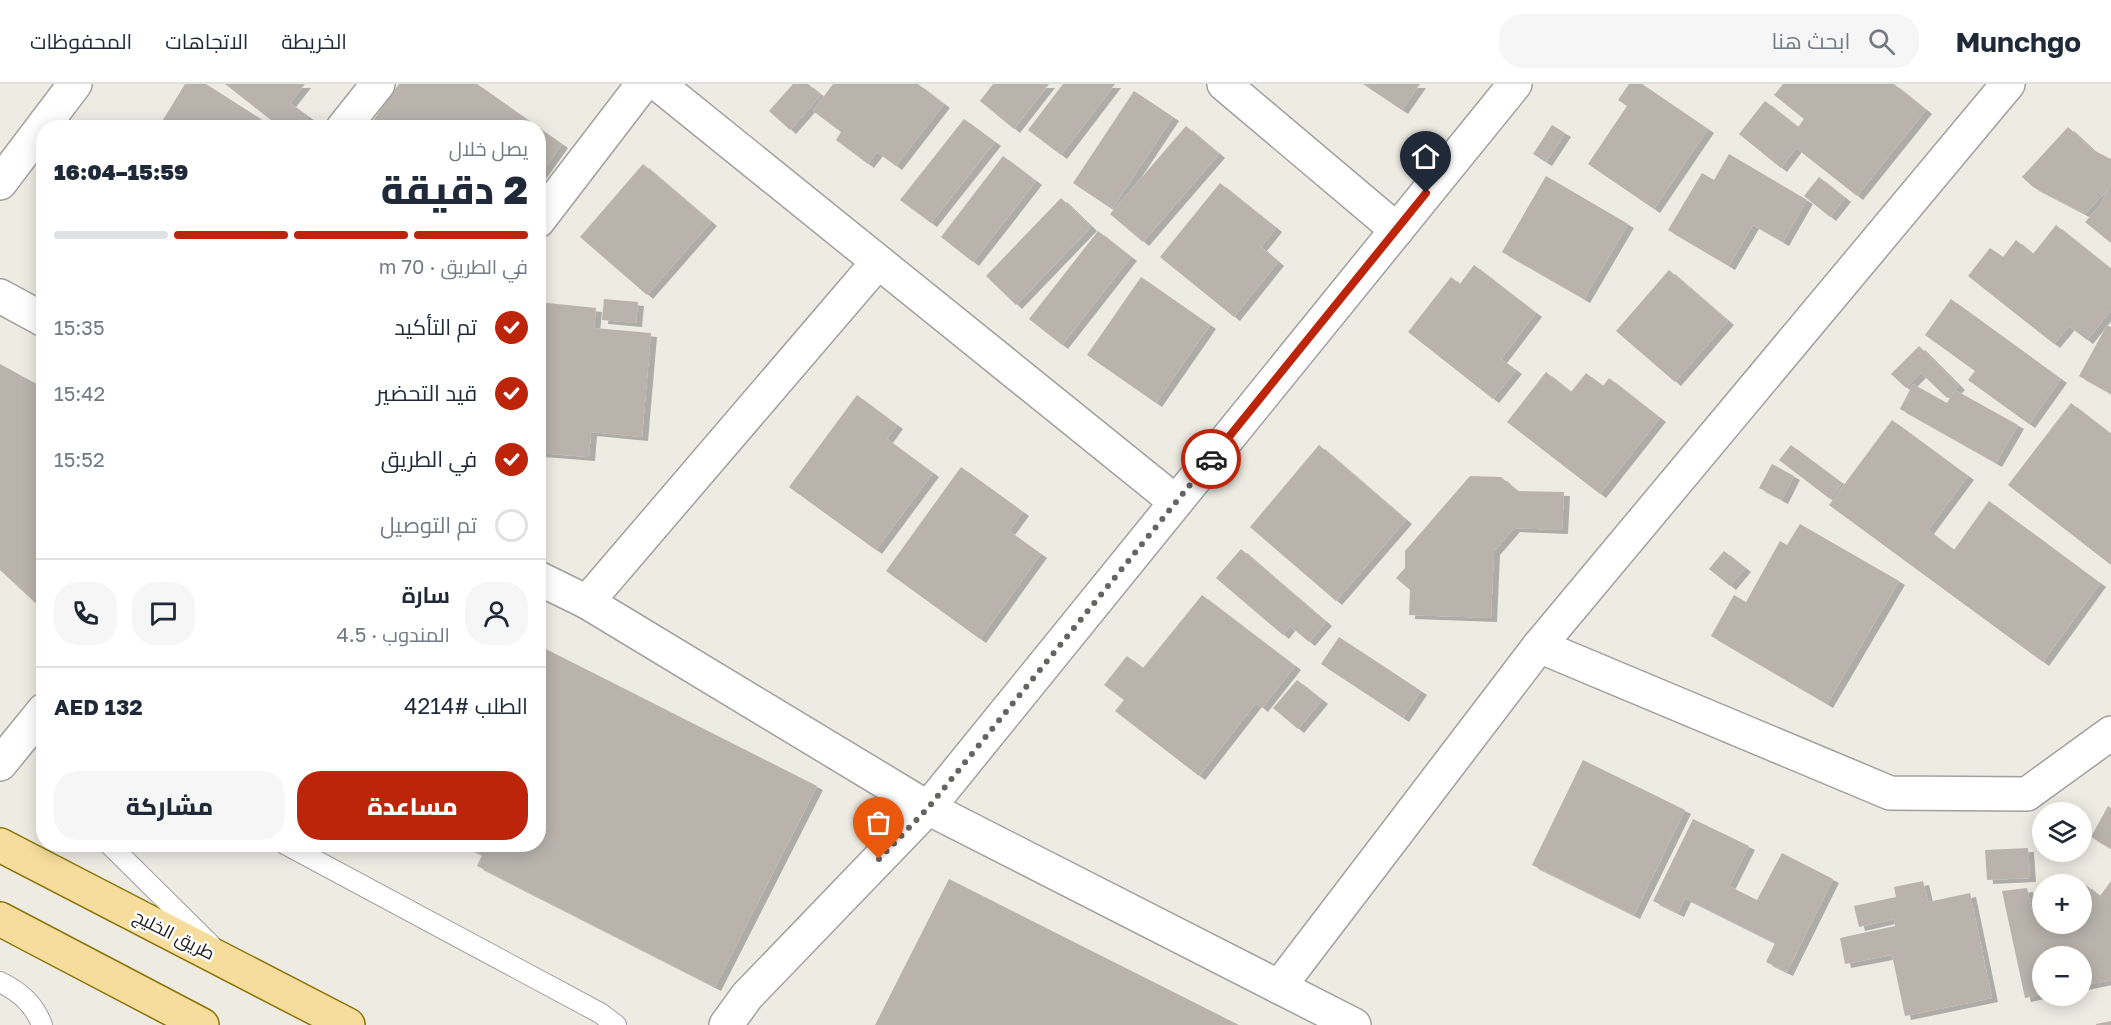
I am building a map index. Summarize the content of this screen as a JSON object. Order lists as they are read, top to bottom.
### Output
{
  "streets": {
    "main road": ["طريق الخليج"]
  },
  "page": {
    "header": "Munchgo",
    "search": "ابحث هنا",
    "nav": ["الخريطة", "الاتجاهات", "المحفوظات"],
    "heading": ["2 دقيقة", "يصل خلال", "15:59–16:04"],
    "panel": [
      "سارة",
      "المندوب · 4.5",
      "الطلب #4214",
      "AED 132"
    ],
    "bar": "في الطريق · 70 m",
    "list": [
      ["تم التأكيد", "15:35"],
      ["قيد التحضير", "15:42"],
      ["في الطريق", "15:52"],
      "تم التوصيل"
    ],
    "buttons": ["مساعدة", "مشاركة"],
    "map_buttons": ["+", "−"]
  }
}
